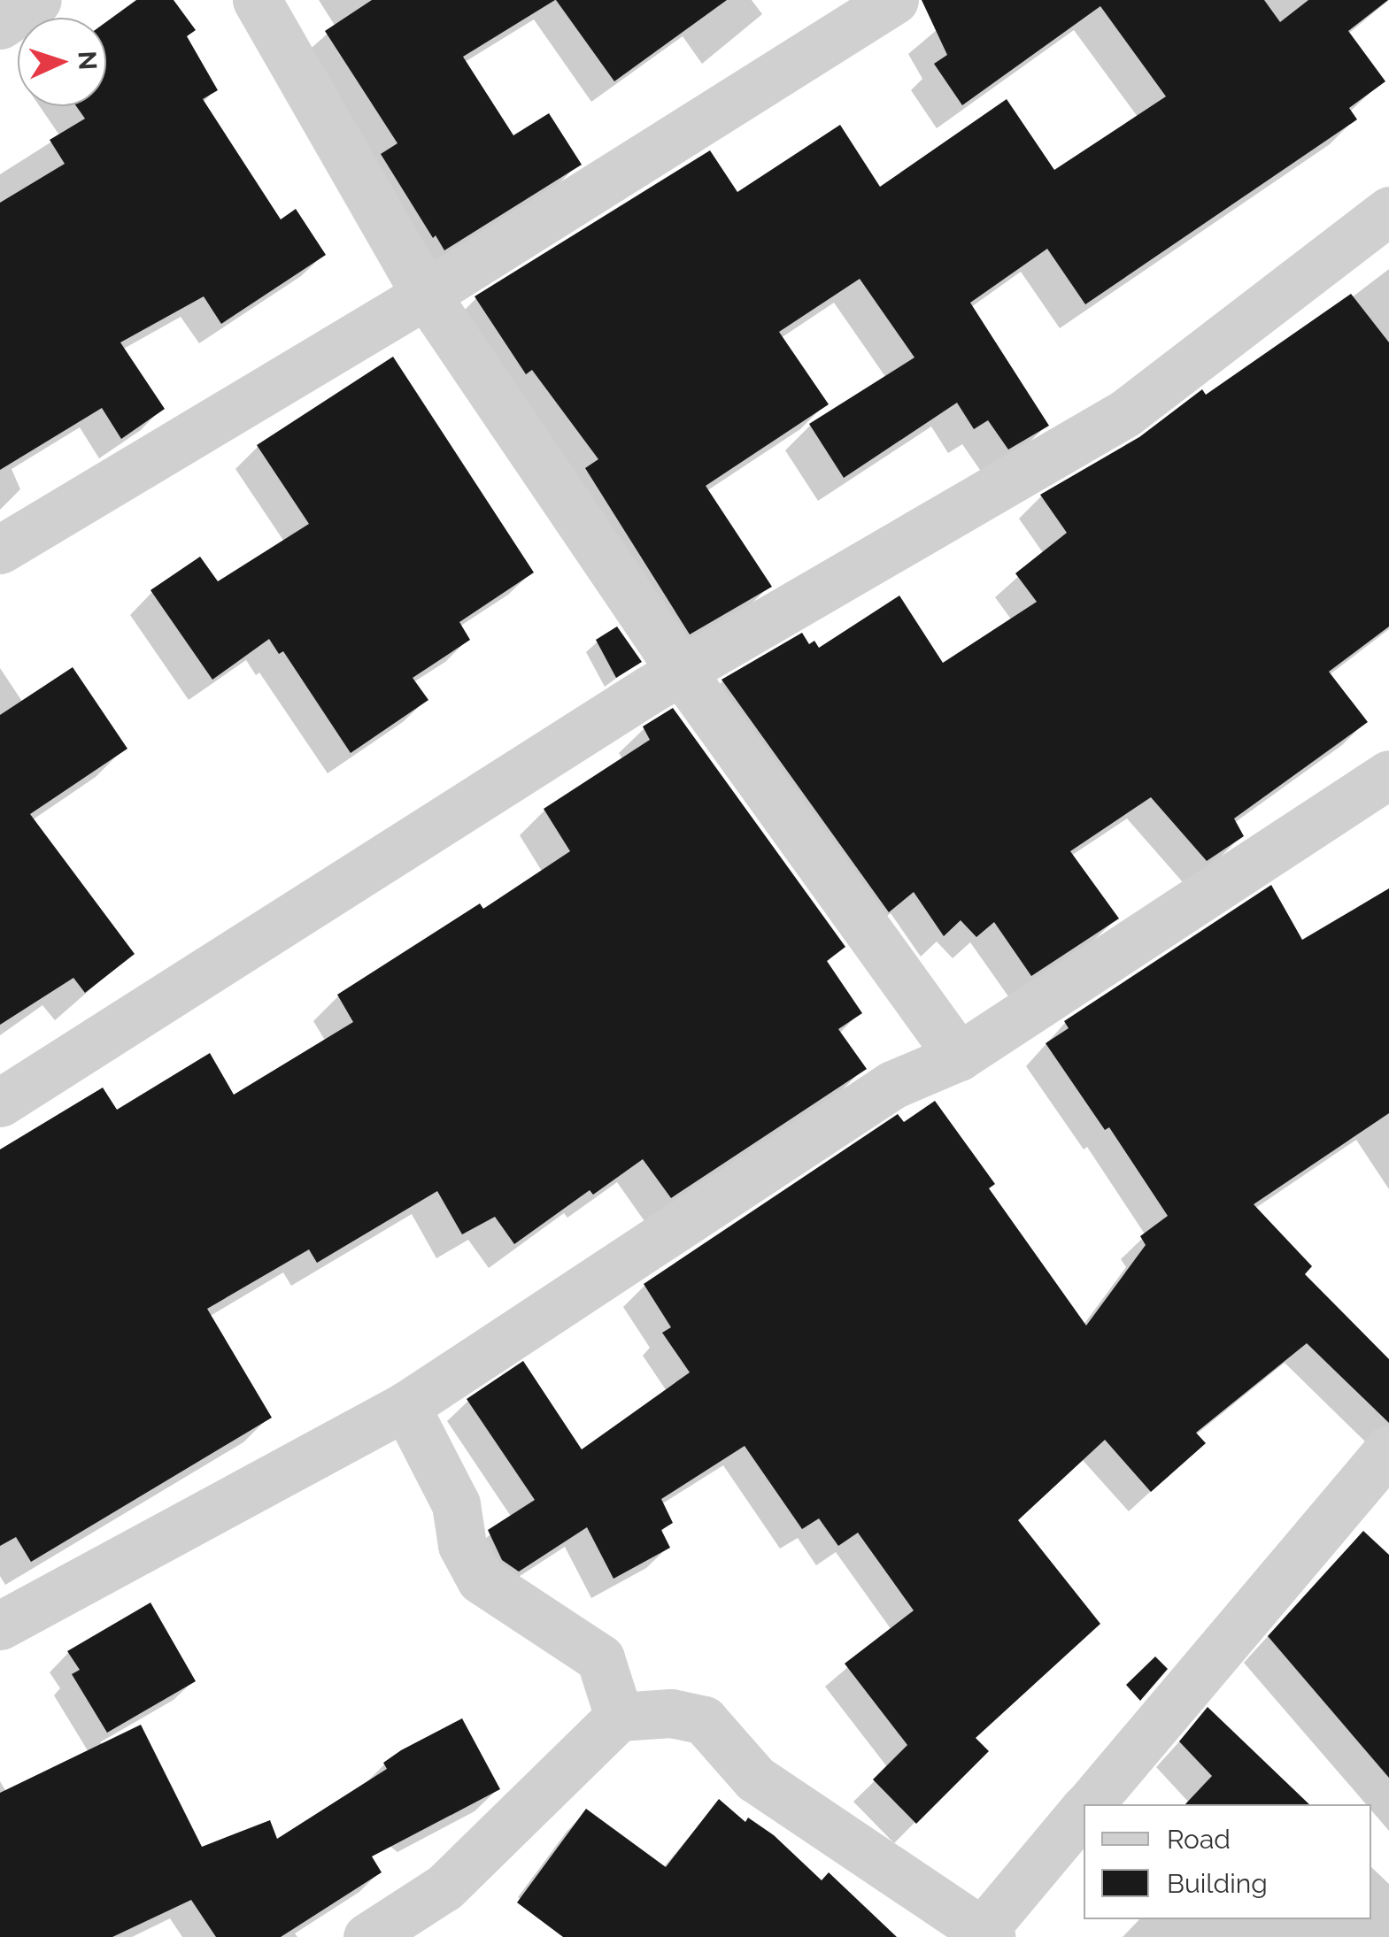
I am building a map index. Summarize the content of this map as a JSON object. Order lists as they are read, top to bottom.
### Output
{
  "legend": ["Road", "Building"],
  "north": "right"
}
